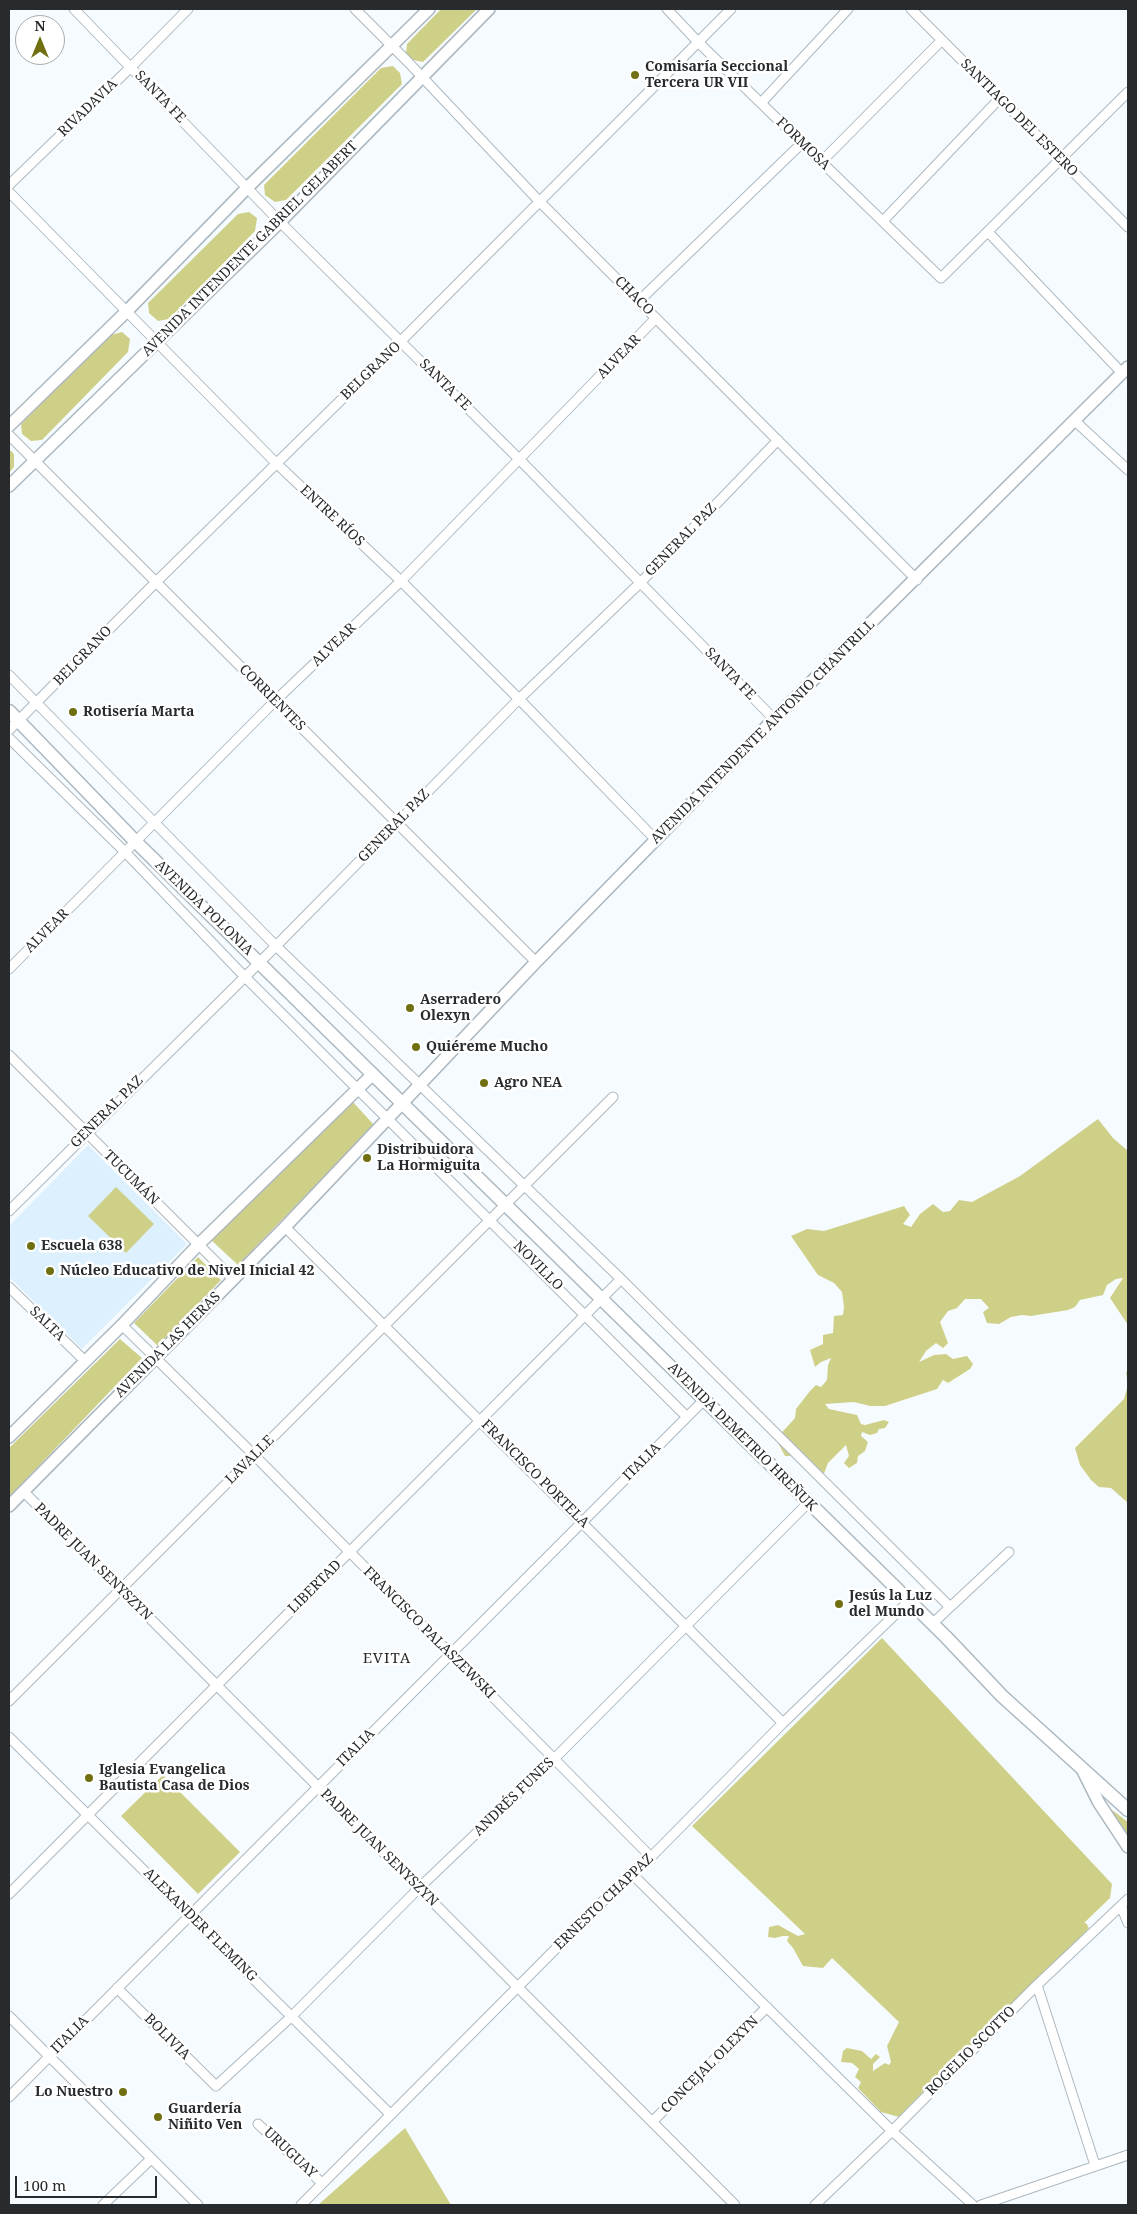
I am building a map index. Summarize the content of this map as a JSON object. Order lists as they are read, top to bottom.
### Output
{
  "streets": {
    "main road": [
      "AVENIDA INTENDENTE GABRIEL GELABERT",
      "AVENIDA INTENDENTE ANTONIO CHANTRILL",
      "AVENIDA POLONIA",
      "AVENIDA LAS HERAS",
      "AVENIDA DEMETRIO HREÑUK"
    ],
    "street": [
      "SANTA FE",
      "RIVADAVIA",
      "SANTIAGO DEL ESTERO",
      "FORMOSA",
      "CHACO",
      "ALVEAR",
      "BELGRANO",
      "ENTRE RÍOS",
      "GENERAL PAZ",
      "CORRIENTES",
      "TUCUMÁN",
      "NOVILLO",
      "SALTA",
      "LAVALLE",
      "ITALIA",
      "FRANCISCO PORTELA",
      "PADRE JUAN SENYSZYN",
      "LIBERTAD",
      "FRANCISCO PALASZEWSKI",
      "ANDRÉS FUNES",
      "ERNESTO CHAPPAZ",
      "ALEXANDER FLEMING",
      "BOLIVIA",
      "ROGELIO SCOTTO",
      "CONCEJAL OLEXYN",
      "URUGUAY"
    ]
  },
  "crossings": [
    ["SANTA FE", "RIVADAVIA"],
    ["SANTA FE", "AVENIDA INTENDENTE GABRIEL GELABERT"],
    ["SANTA FE", "ALVEAR"],
    ["SANTA FE", "BELGRANO"],
    ["SANTA FE", "GENERAL PAZ"],
    ["SANTA FE", "AVENIDA INTENDENTE ANTONIO CHANTRILL"],
    ["FORMOSA", "BELGRANO"],
    ["AVENIDA INTENDENTE GABRIEL GELABERT", "CHACO"],
    ["AVENIDA INTENDENTE GABRIEL GELABERT", "ENTRE RÍOS"],
    ["AVENIDA INTENDENTE GABRIEL GELABERT", "CORRIENTES"],
    ["CHACO", "ALVEAR"],
    ["CHACO", "BELGRANO"],
    ["CHACO", "GENERAL PAZ"],
    ["CHACO", "AVENIDA INTENDENTE ANTONIO CHANTRILL"],
    ["ALVEAR", "ENTRE RÍOS"],
    ["ALVEAR", "CORRIENTES"],
    ["ALVEAR", "AVENIDA POLONIA"],
    ["BELGRANO", "ENTRE RÍOS"],
    ["BELGRANO", "CORRIENTES"],
    ["BELGRANO", "AVENIDA POLONIA"],
    ["ENTRE RÍOS", "GENERAL PAZ"],
    ["ENTRE RÍOS", "AVENIDA INTENDENTE ANTONIO CHANTRILL"],
    ["GENERAL PAZ", "CORRIENTES"],
    ["GENERAL PAZ", "AVENIDA POLONIA"],
    ["GENERAL PAZ", "TUCUMÁN"],
    ["CORRIENTES", "AVENIDA INTENDENTE ANTONIO CHANTRILL"],
    ["AVENIDA INTENDENTE ANTONIO CHANTRILL", "AVENIDA POLONIA"],
    ["AVENIDA INTENDENTE ANTONIO CHANTRILL", "NOVILLO"],
    ["AVENIDA INTENDENTE ANTONIO CHANTRILL", "AVENIDA LAS HERAS"],
    ["AVENIDA INTENDENTE ANTONIO CHANTRILL", "AVENIDA DEMETRIO HREÑUK"],
    ["AVENIDA POLONIA", "NOVILLO"],
    ["AVENIDA POLONIA", "AVENIDA LAS HERAS"],
    ["AVENIDA POLONIA", "AVENIDA DEMETRIO HREÑUK"],
    ["TUCUMÁN", "AVENIDA LAS HERAS"],
    ["NOVILLO", "AVENIDA LAS HERAS"],
    ["NOVILLO", "LAVALLE"],
    ["NOVILLO", "ITALIA"],
    ["NOVILLO", "LIBERTAD"],
    ["AVENIDA LAS HERAS", "FRANCISCO PORTELA"],
    ["AVENIDA LAS HERAS", "PADRE JUAN SENYSZYN"],
    ["AVENIDA LAS HERAS", "FRANCISCO PALASZEWSKI"],
    ["AVENIDA DEMETRIO HREÑUK", "LAVALLE"],
    ["AVENIDA DEMETRIO HREÑUK", "ITALIA"],
    ["AVENIDA DEMETRIO HREÑUK", "LIBERTAD"],
    ["AVENIDA DEMETRIO HREÑUK", "ANDRÉS FUNES"],
    ["AVENIDA DEMETRIO HREÑUK", "ERNESTO CHAPPAZ"],
    ["LAVALLE", "FRANCISCO PORTELA"],
    ["LAVALLE", "PADRE JUAN SENYSZYN"],
    ["LAVALLE", "FRANCISCO PALASZEWSKI"],
    ["ITALIA", "FRANCISCO PORTELA"],
    ["ITALIA", "PADRE JUAN SENYSZYN"],
    ["ITALIA", "FRANCISCO PALASZEWSKI"],
    ["ITALIA", "ALEXANDER FLEMING"],
    ["ITALIA", "BOLIVIA"],
    ["FRANCISCO PORTELA", "LIBERTAD"],
    ["FRANCISCO PORTELA", "ANDRÉS FUNES"],
    ["FRANCISCO PORTELA", "ERNESTO CHAPPAZ"],
    ["PADRE JUAN SENYSZYN", "LIBERTAD"],
    ["PADRE JUAN SENYSZYN", "ANDRÉS FUNES"],
    ["PADRE JUAN SENYSZYN", "ERNESTO CHAPPAZ"],
    ["PADRE JUAN SENYSZYN", "CONCEJAL OLEXYN"],
    ["LIBERTAD", "FRANCISCO PALASZEWSKI"],
    ["LIBERTAD", "ALEXANDER FLEMING"],
    ["FRANCISCO PALASZEWSKI", "ANDRÉS FUNES"],
    ["FRANCISCO PALASZEWSKI", "ERNESTO CHAPPAZ"],
    ["ANDRÉS FUNES", "ALEXANDER FLEMING"],
    ["ANDRÉS FUNES", "BOLIVIA"],
    ["ERNESTO CHAPPAZ", "ALEXANDER FLEMING"],
    ["ERNESTO CHAPPAZ", "URUGUAY"]
  ],
  "districts": ["EVITA"],
  "places": [
    "Comisaría Seccional Tercera UR VII",
    "Rotisería Marta",
    "Aserradero Olexyn",
    "Quiéreme Mucho",
    "Agro NEA",
    "Distribuidora La Hormiguita",
    "Escuela 638",
    "Núcleo Educativo de Nivel Inicial 42",
    "Jesús la Luz del Mundo",
    "Iglesia Evangelica Bautista Casa de Dios",
    "Lo Nuestro",
    "Guardería Niñito Ven"
  ],
  "scale_bar": "100 m",
  "north": "top"
}
